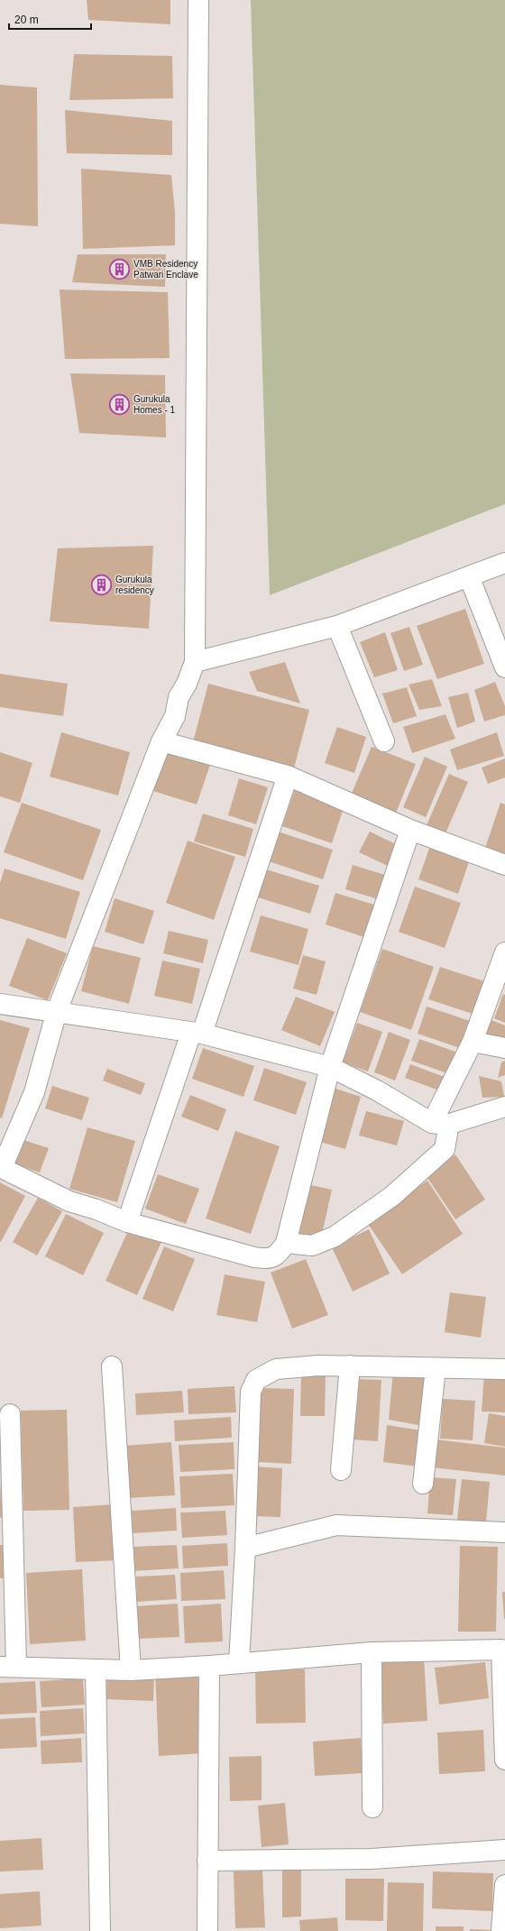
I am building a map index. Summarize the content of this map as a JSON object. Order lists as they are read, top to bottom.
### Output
{
  "places": {
    "building": ["VMB Residency Patwari Enclave", "Gurukula Homes - 1", "Gurukula residency"]
  },
  "scale_bar": "20 m"
}
